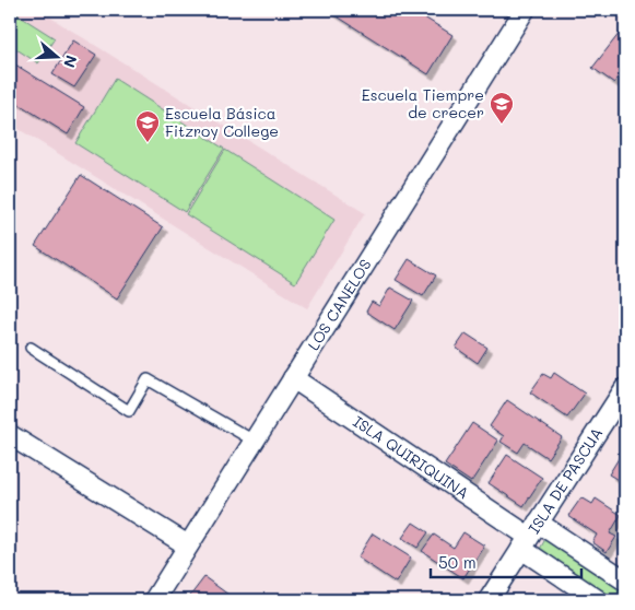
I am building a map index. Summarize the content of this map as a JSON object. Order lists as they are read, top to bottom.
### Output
{
  "streets": {
    "street": ["LOS CANELOS", "ISLA QUIRIQUINA", "ISLA DE PASCUA"]
  },
  "crossings": [
    ["LOS CANELOS", "ISLA QUIRIQUINA"],
    ["ISLA QUIRIQUINA", "ISLA DE PASCUA"]
  ],
  "places": {
    "school or university": ["Escuela Tiempre de crecer", "Escuela Básica Fitzroy College"]
  },
  "scale_bar": "50 m",
  "north": "right"
}
